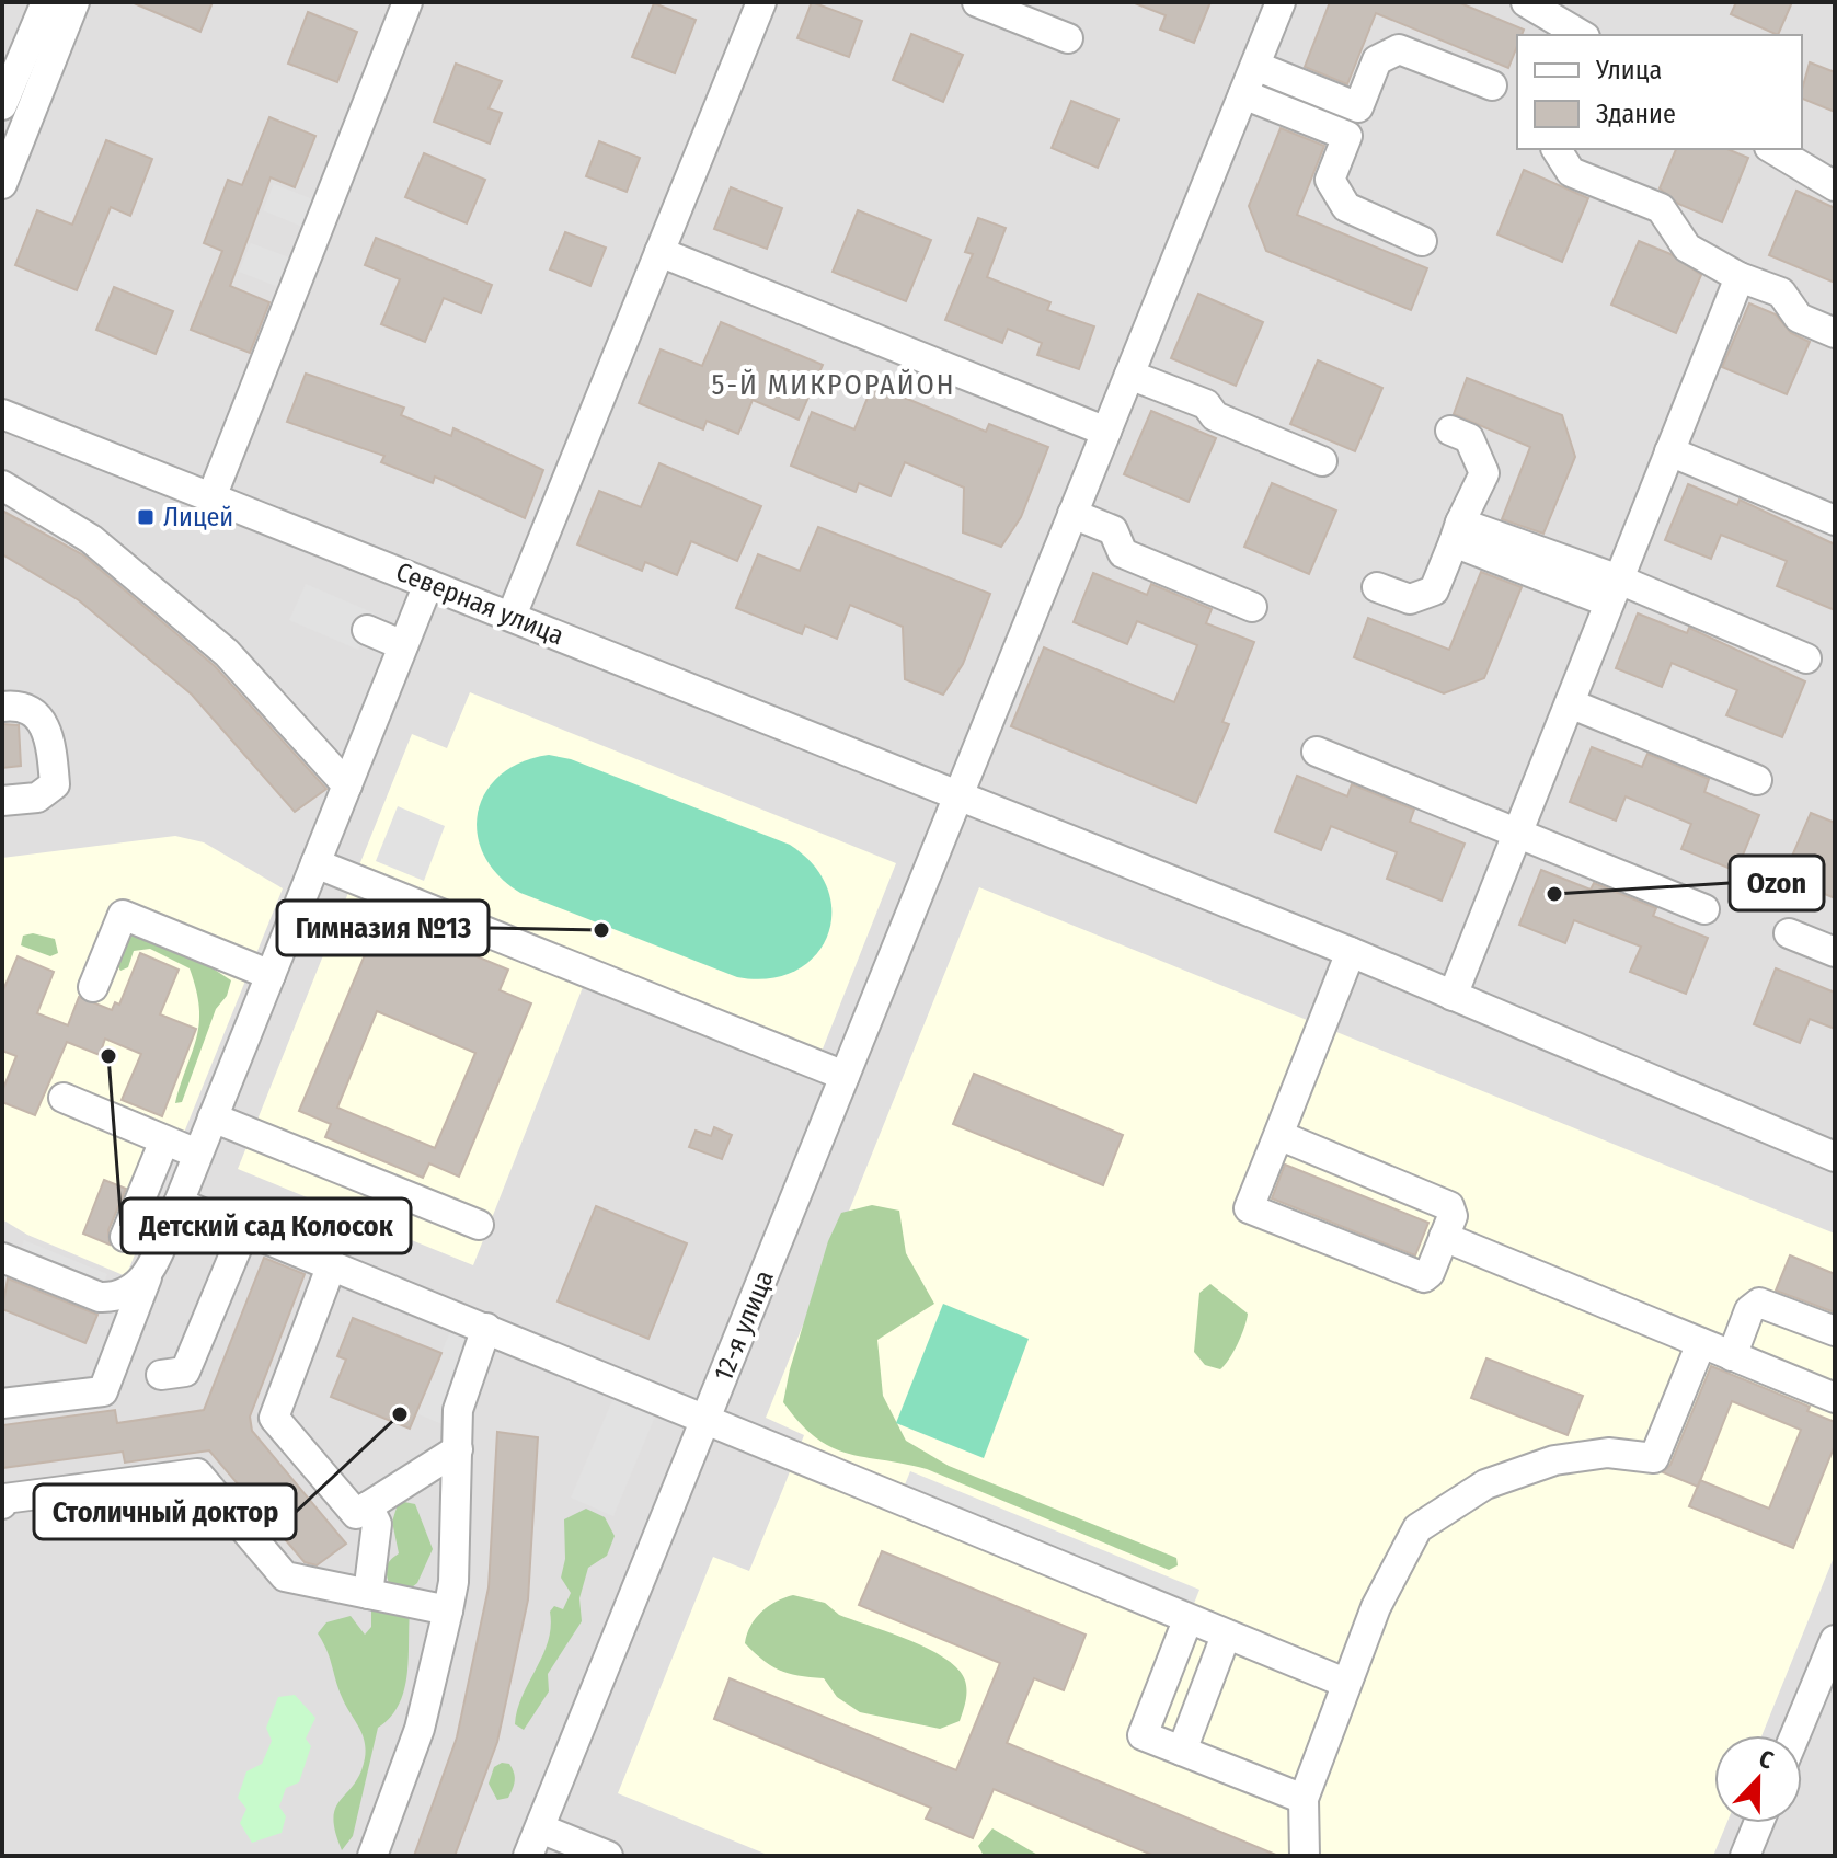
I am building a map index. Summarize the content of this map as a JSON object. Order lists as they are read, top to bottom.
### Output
{
  "streets": {
    "street": ["Северная улица", "12-я улица"]
  },
  "crossings": [
    ["Северная улица", "12-я улица"]
  ],
  "districts": ["5-Й МИКРОРАЙОН"],
  "places": {
    "transit": ["Лицей"],
    "other": [
      "Ozon",
      "Гимназия №13",
      "Детский сад Колосок",
      "Столичный доктор"
    ]
  },
  "legend": ["Улица", "Здание"],
  "north": "top"
}
